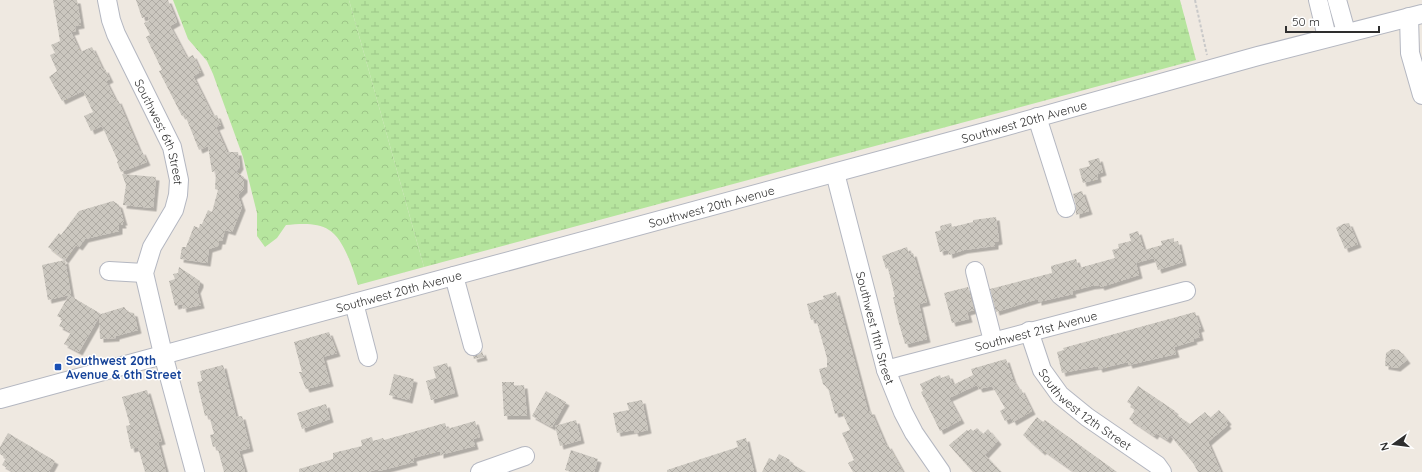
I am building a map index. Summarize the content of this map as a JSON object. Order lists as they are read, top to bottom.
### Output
{
  "streets": {
    "street": [
      "Southwest 20th Avenue",
      "Southwest 6th Street",
      "Southwest 11th Street",
      "Southwest 21st Avenue",
      "Southwest 12th Street"
    ]
  },
  "crossings": [
    ["Southwest 20th Avenue", "Southwest 11th Street"],
    ["Southwest 11th Street", "Southwest 21st Avenue"],
    ["Southwest 21st Avenue", "Southwest 12th Street"]
  ],
  "places": {
    "transit": ["Southwest 20th Avenue & 6th Street"]
  },
  "scale_bar": "50 m",
  "north": "left"
}
